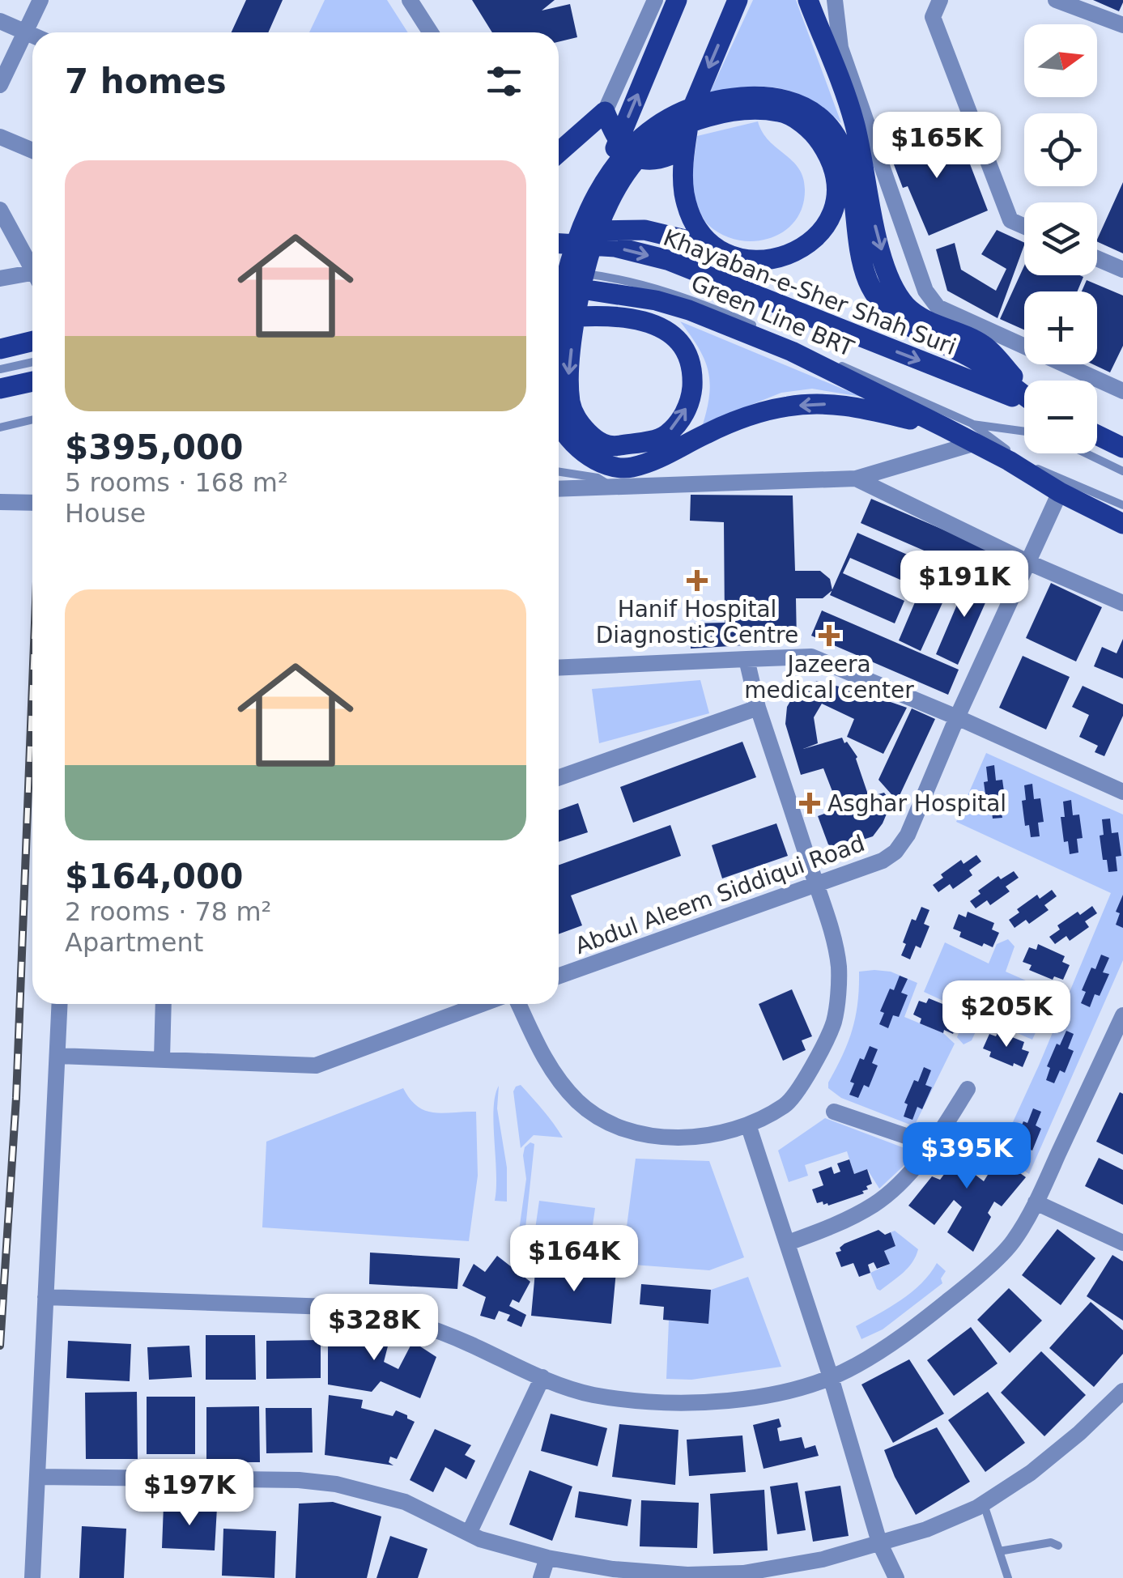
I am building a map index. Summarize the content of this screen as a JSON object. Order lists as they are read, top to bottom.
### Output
{
  "streets": {
    "main road": ["Khayaban-e-Sher Shah Suri"],
    "street": ["Abdul Aleem Siddiqui Road"],
    "lane": ["Green Line BRT"]
  },
  "places": {
    "health": ["Hanif Hospital Diagnostic Centre", "Jazeera medical center", "Asghar Hospital"]
  },
  "north": "right",
  "page": {
    "map_buttons": ["+", "−"],
    "heading": "7 homes",
    "price": [
      "$165K",
      "$191K",
      "$205K",
      "$395K",
      "$164K",
      "$328K",
      "$197K"
    ],
    "list": [
      {
        "name": "$395,000",
        "note": "5 rooms · 168 m² · House"
      },
      {
        "name": "$164,000",
        "note": "2 rooms · 78 m² · Apartment"
      }
    ]
  }
}
